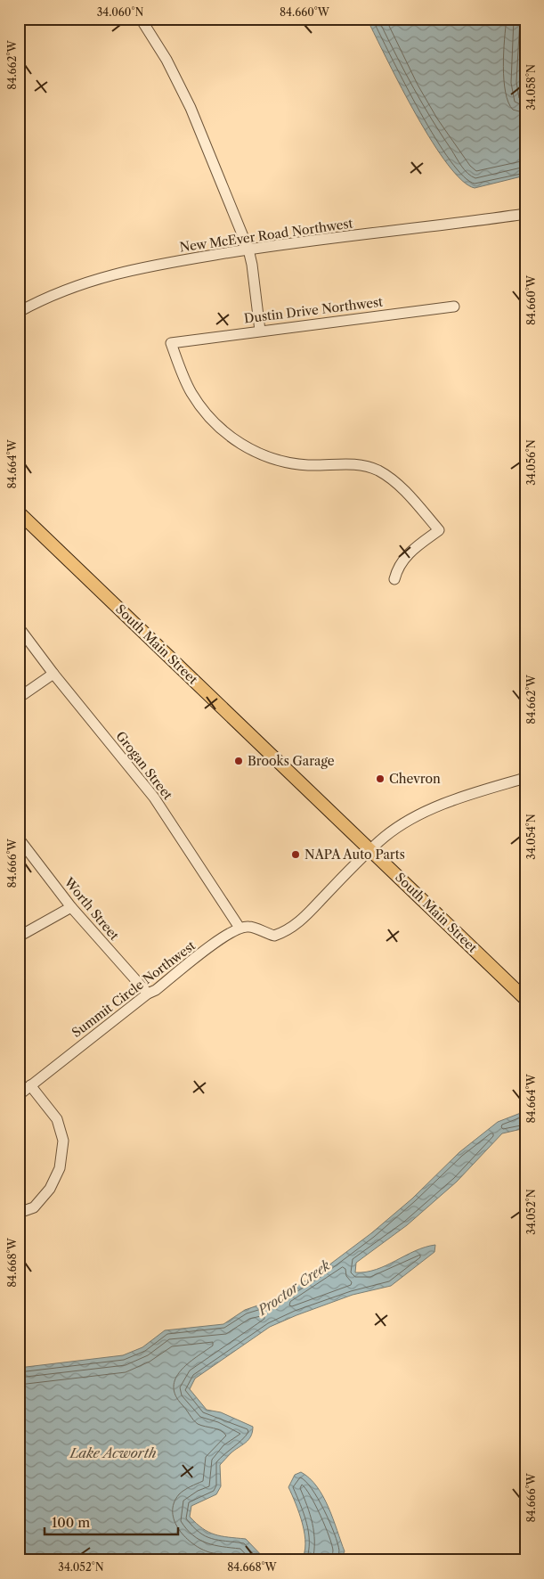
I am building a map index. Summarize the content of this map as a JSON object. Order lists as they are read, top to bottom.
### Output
{
  "streets": {
    "main road": ["South Main Street"],
    "street": [
      "New McEver Road Northwest",
      "Dustin Drive Northwest",
      "Grogan Street",
      "Worth Street",
      "Summit Circle Northwest"
    ]
  },
  "crossings": [
    ["Grogan Street", "Summit Circle Northwest"],
    ["Worth Street", "Summit Circle Northwest"]
  ],
  "water": ["Proctor Creek", "Lake Acworth"],
  "places": ["Brooks Garage", "Chevron", "NAPA Auto Parts"],
  "scale_bar": "100 m",
  "coordinates": [
    "34.060°N",
    "84.660°W",
    "84.662°W",
    "34.058°N",
    "34.056°N",
    "84.664°W",
    "34.054°N",
    "84.666°W",
    "34.052°N",
    "84.668°W"
  ]
}
